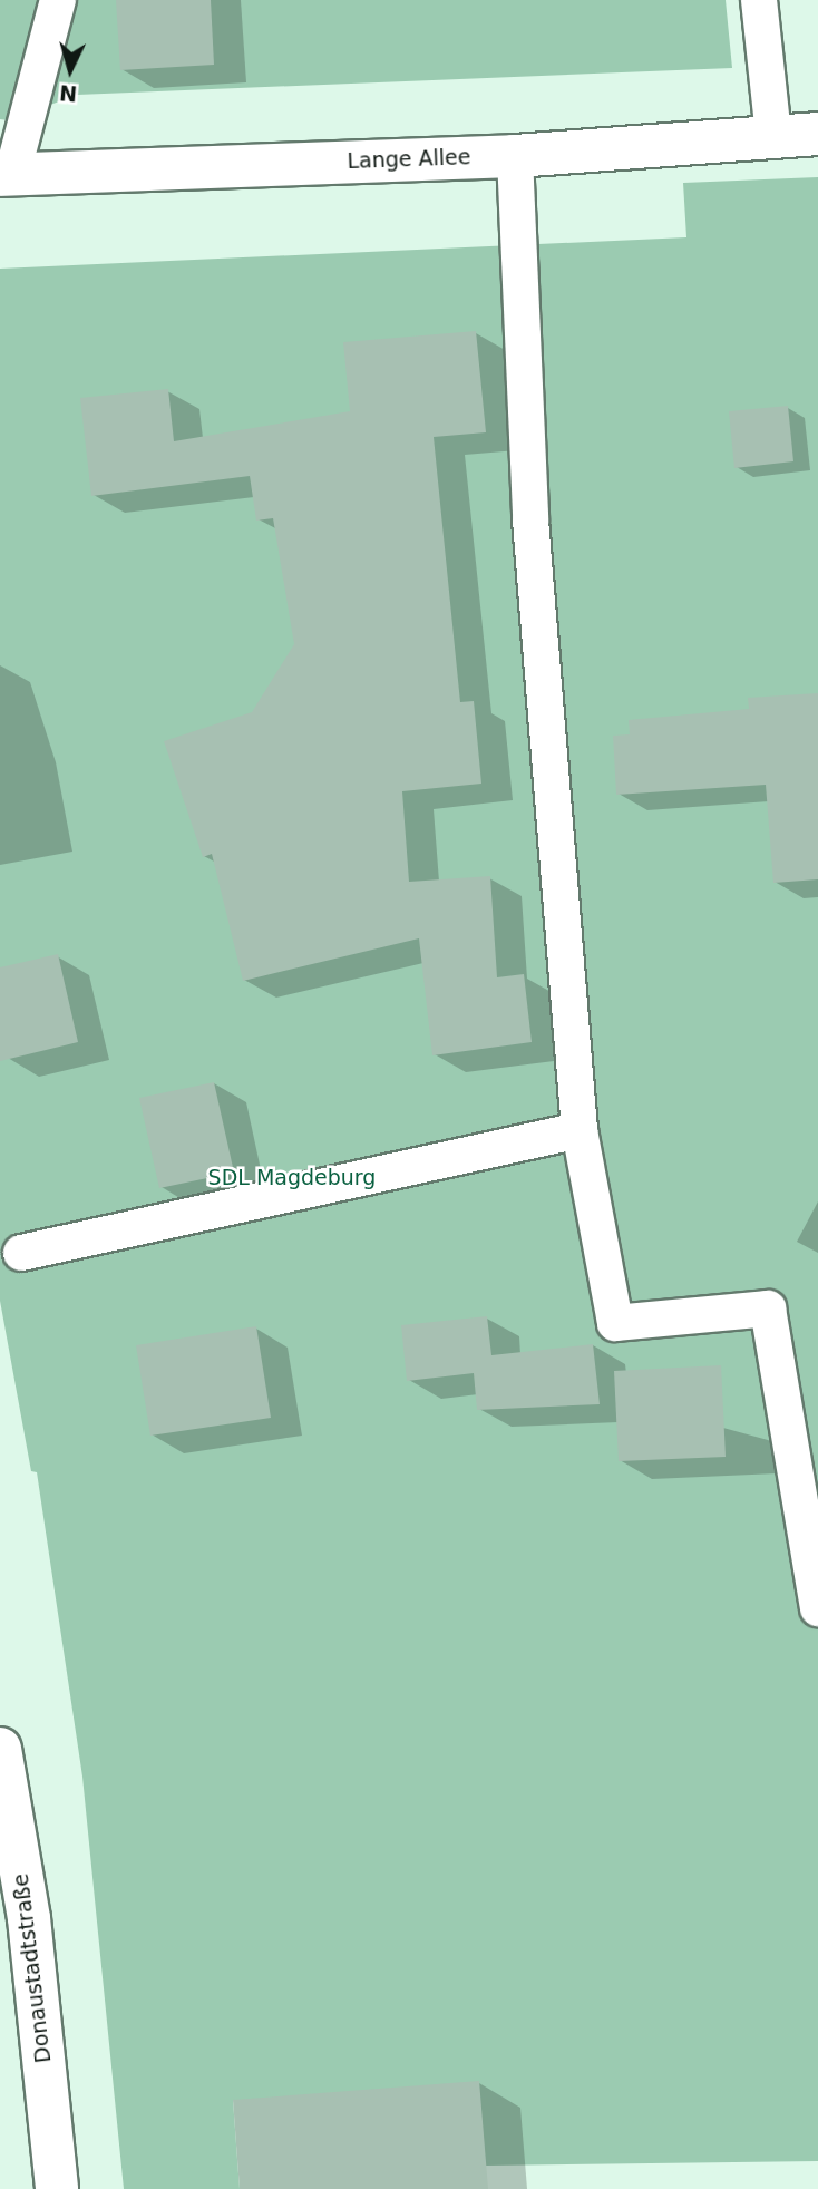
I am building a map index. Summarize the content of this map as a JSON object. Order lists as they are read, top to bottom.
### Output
{
  "streets": {
    "street": ["Lange Allee", "Donaustadtstraße"]
  },
  "parks": ["SDL Magdeburg"],
  "north": "bottom"
}
